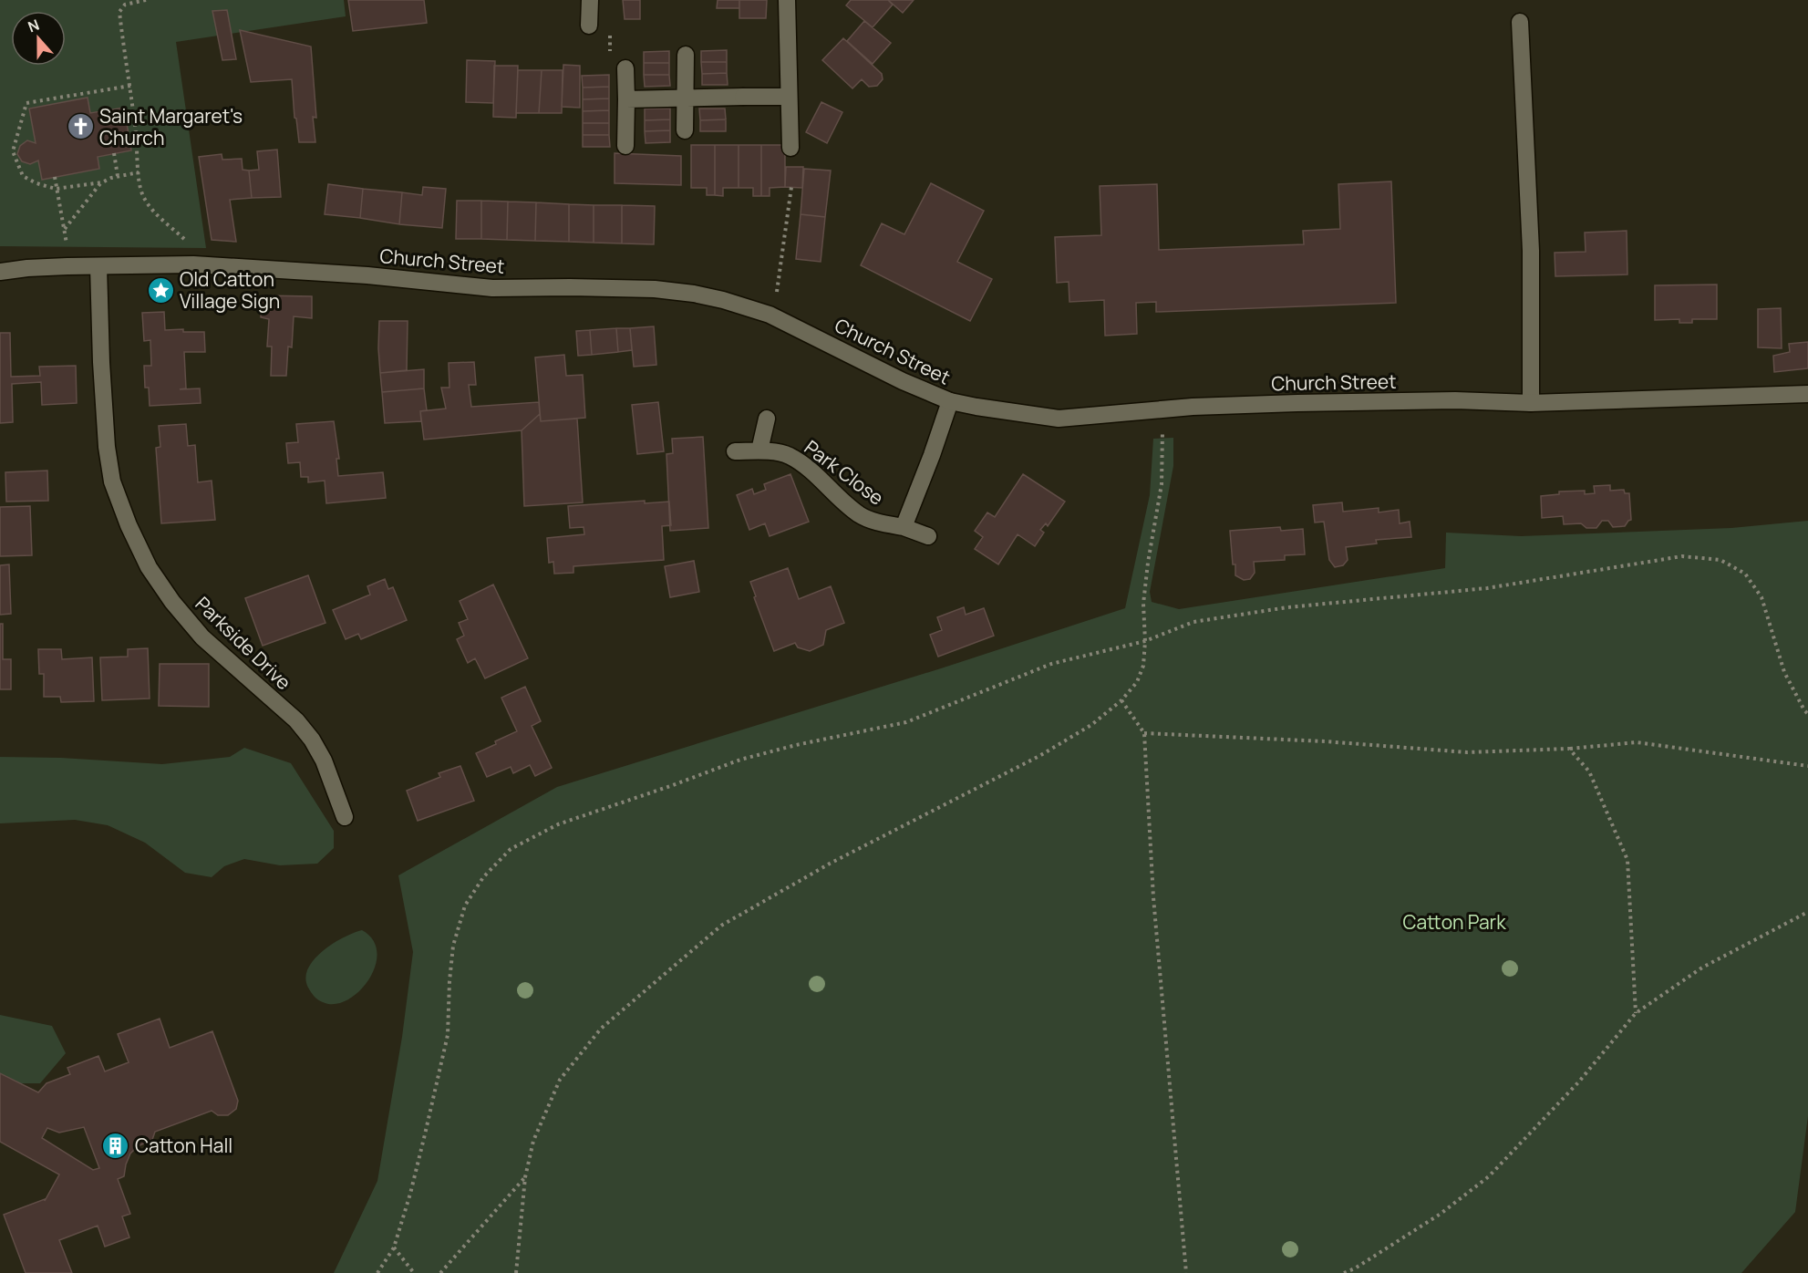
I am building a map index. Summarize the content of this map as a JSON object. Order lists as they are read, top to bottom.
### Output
{
  "streets": {
    "street": ["Church Street", "Park Close", "Parkside Drive"]
  },
  "crossings": [
    ["Church Street", "Park Close"],
    ["Church Street", "Parkside Drive"]
  ],
  "parks": ["Catton Park"],
  "places": {
    "church": ["Saint Margaret's Church"],
    "place": ["Old Catton Village Sign"],
    "building": ["Catton Hall"]
  },
  "north": "top"
}
